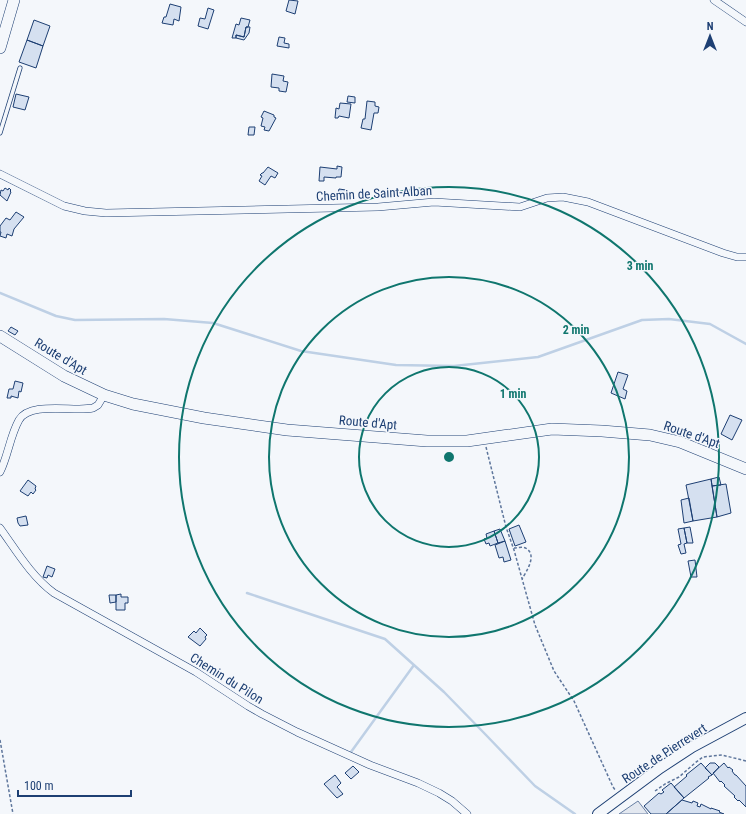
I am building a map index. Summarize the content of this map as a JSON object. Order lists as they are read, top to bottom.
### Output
{
  "streets": {
    "main road": ["Route d'Apt", "Route de Pierrevert"],
    "street": ["Chemin de Saint-Alban", "Chemin du Pilon"]
  },
  "scale_bar": "100 m",
  "north": "top",
  "rings": ["3 min", "2 min", "1 min"]
}
